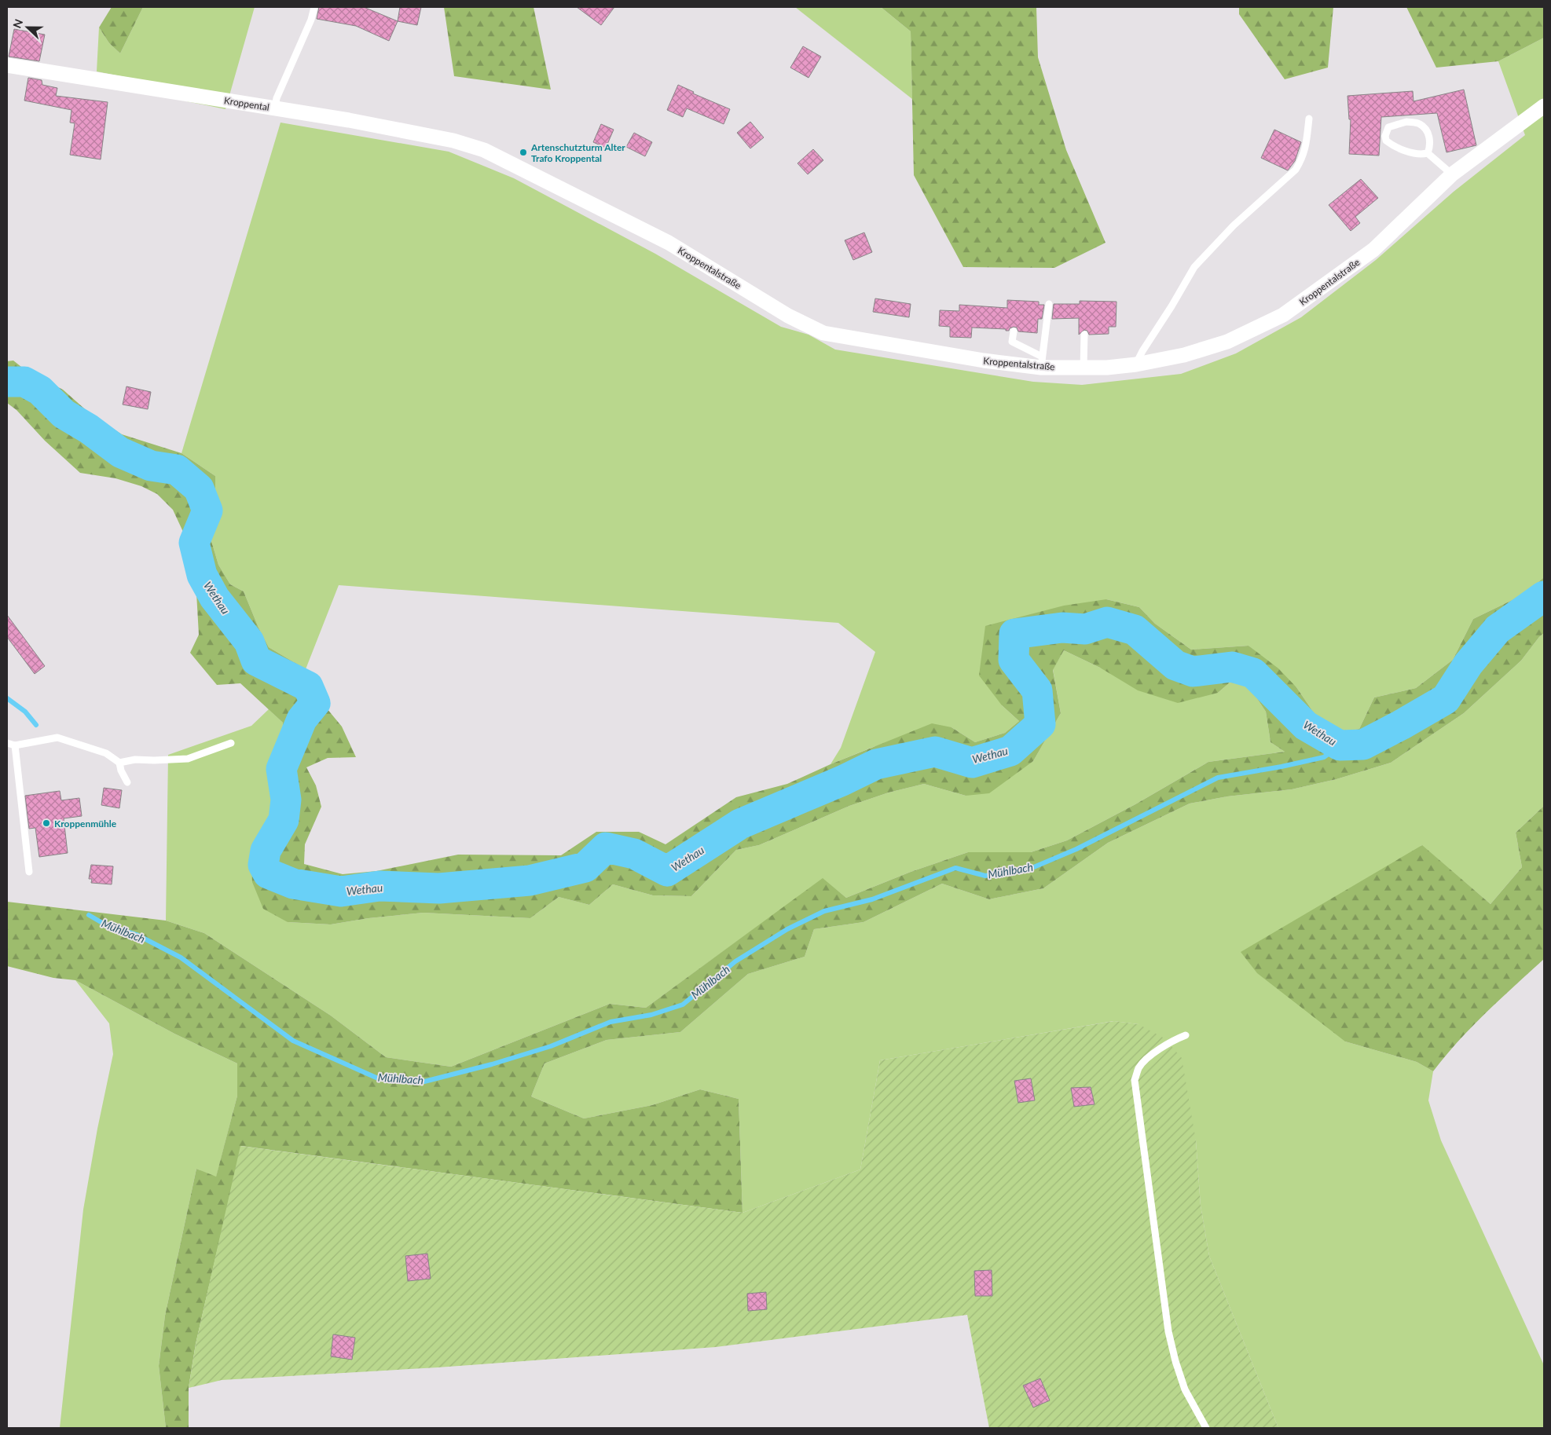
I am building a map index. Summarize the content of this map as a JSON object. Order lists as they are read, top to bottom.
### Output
{
  "streets": {
    "street": ["Kroppental", "Kroppentalstraße"]
  },
  "crossings": [
    ["Kroppental", "Kroppentalstraße"]
  ],
  "water": ["Wethau", "Mühlbach"],
  "places": ["Artenschutzturm Alter Trafo Kroppental", "Kroppenmühle"],
  "north": "left"
}
